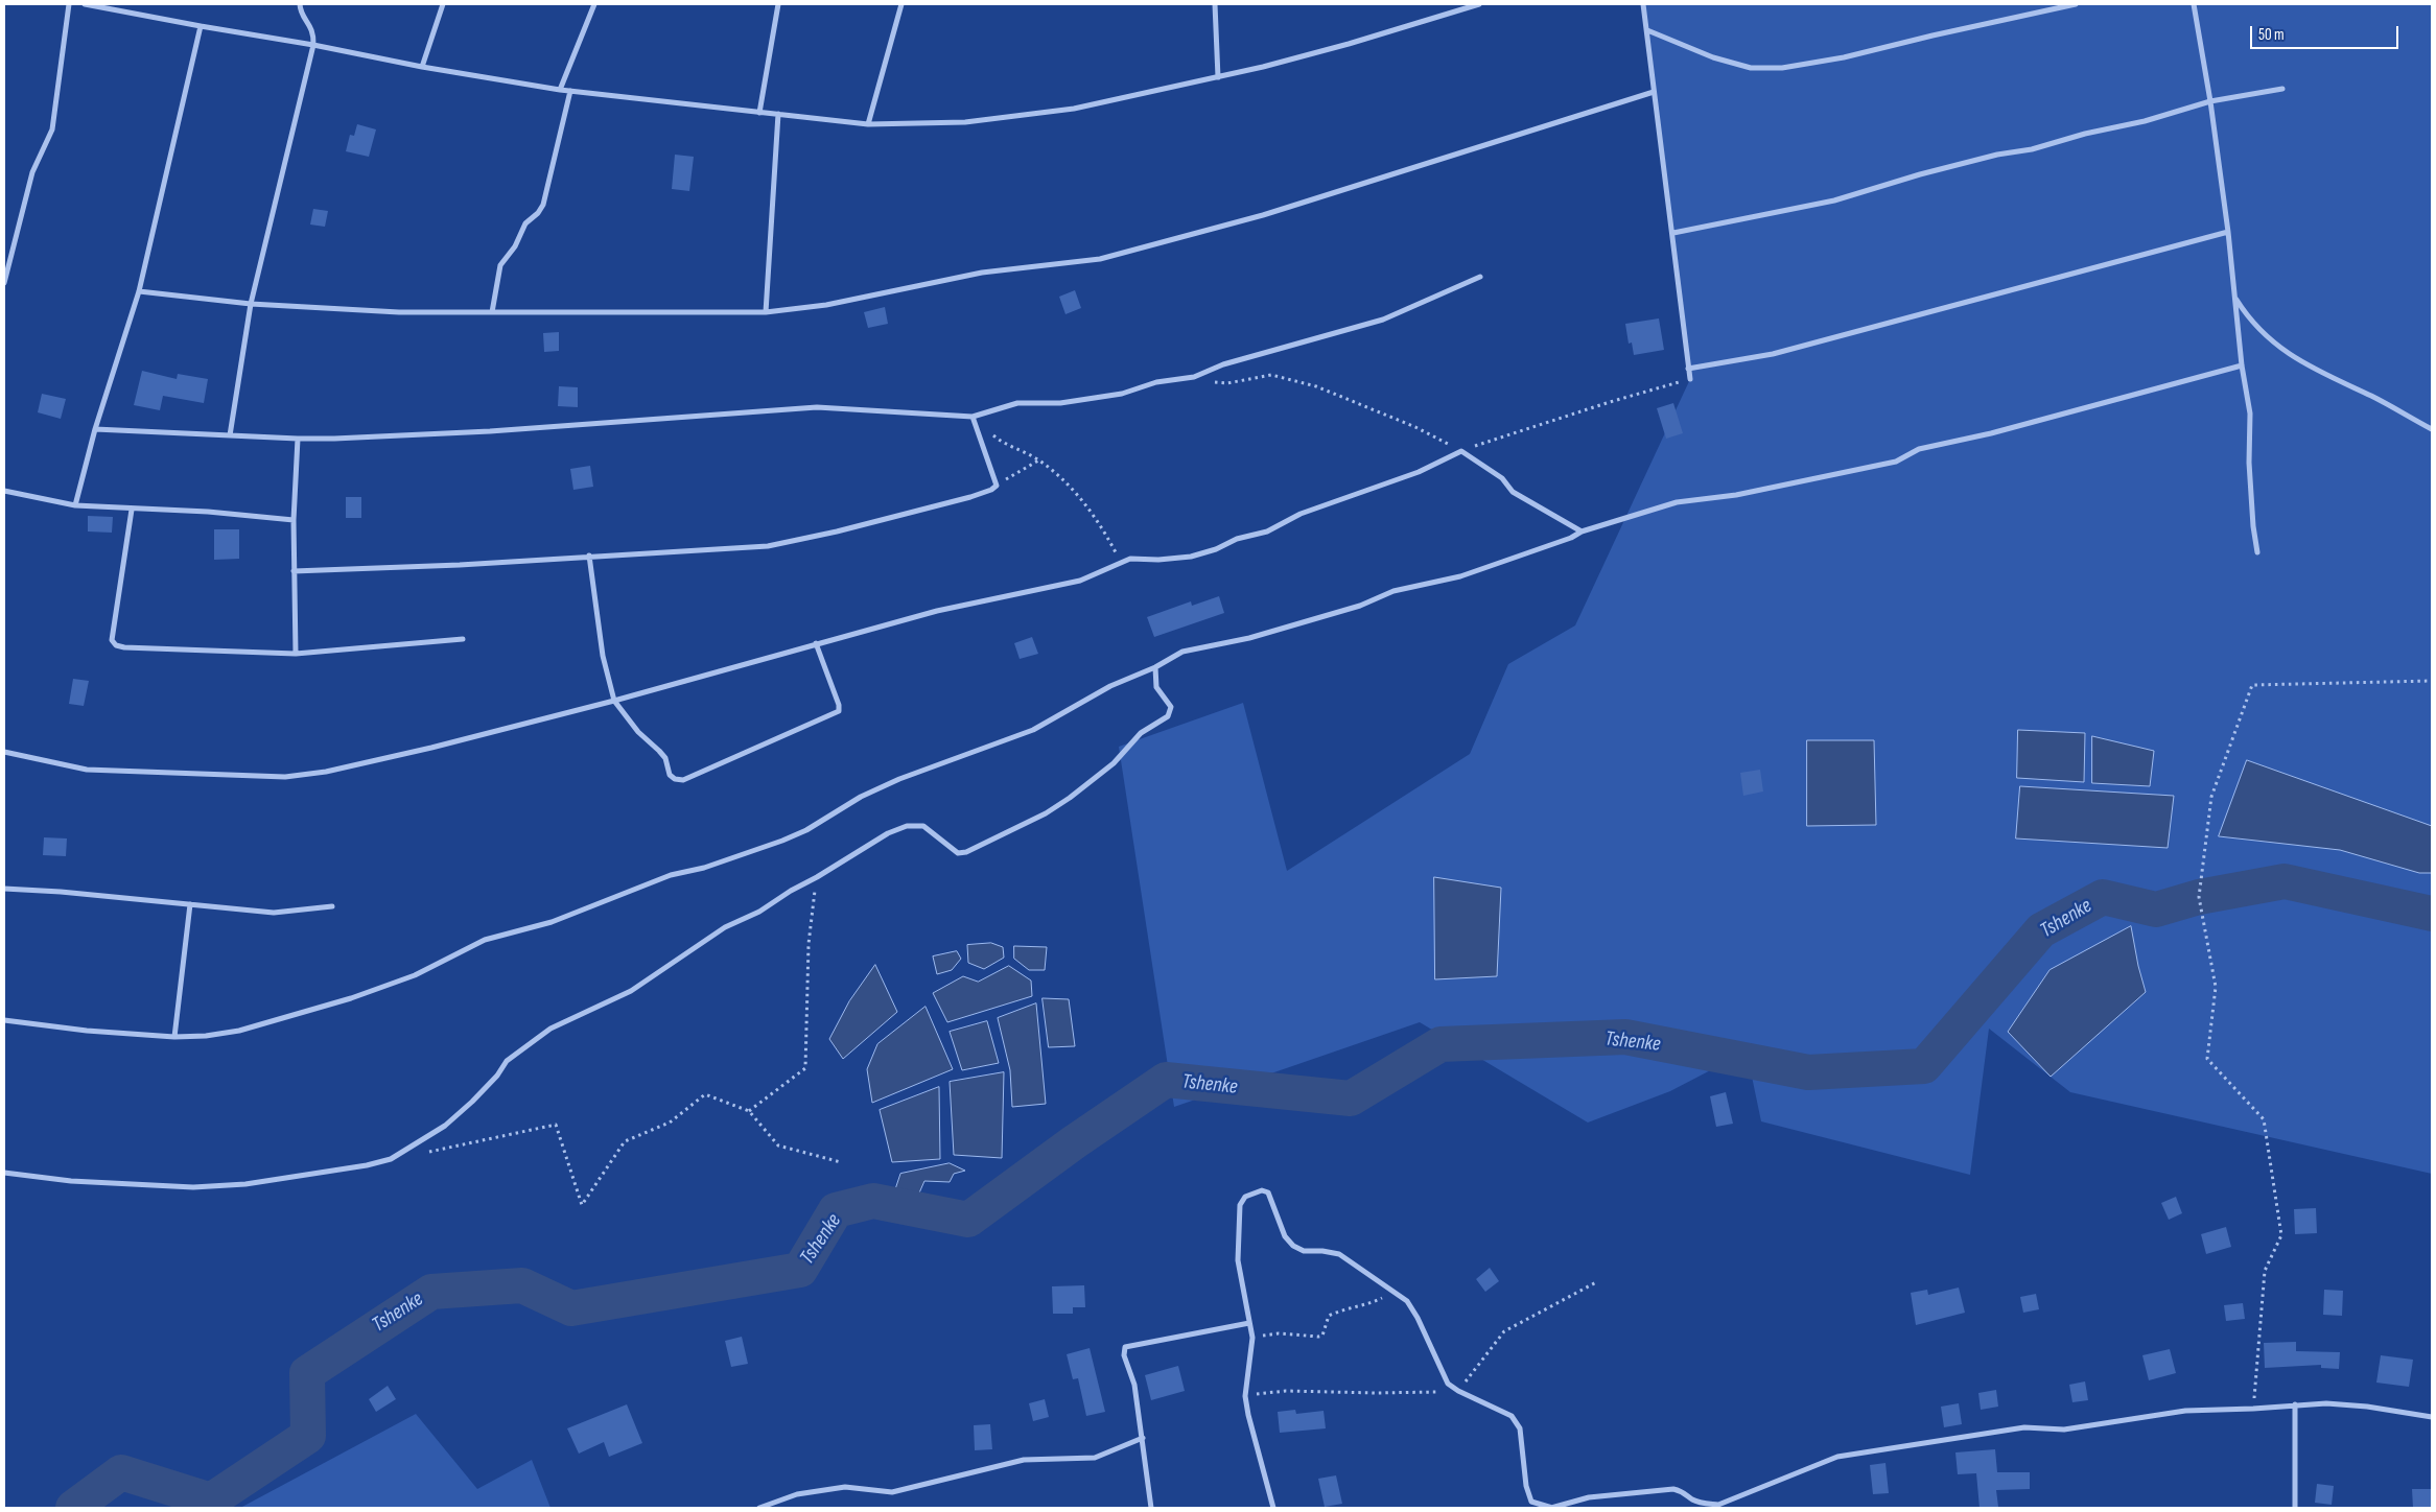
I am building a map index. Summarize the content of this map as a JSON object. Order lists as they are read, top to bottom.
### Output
{
  "water": ["Tshenke"],
  "scale_bar": "50 m"
}
